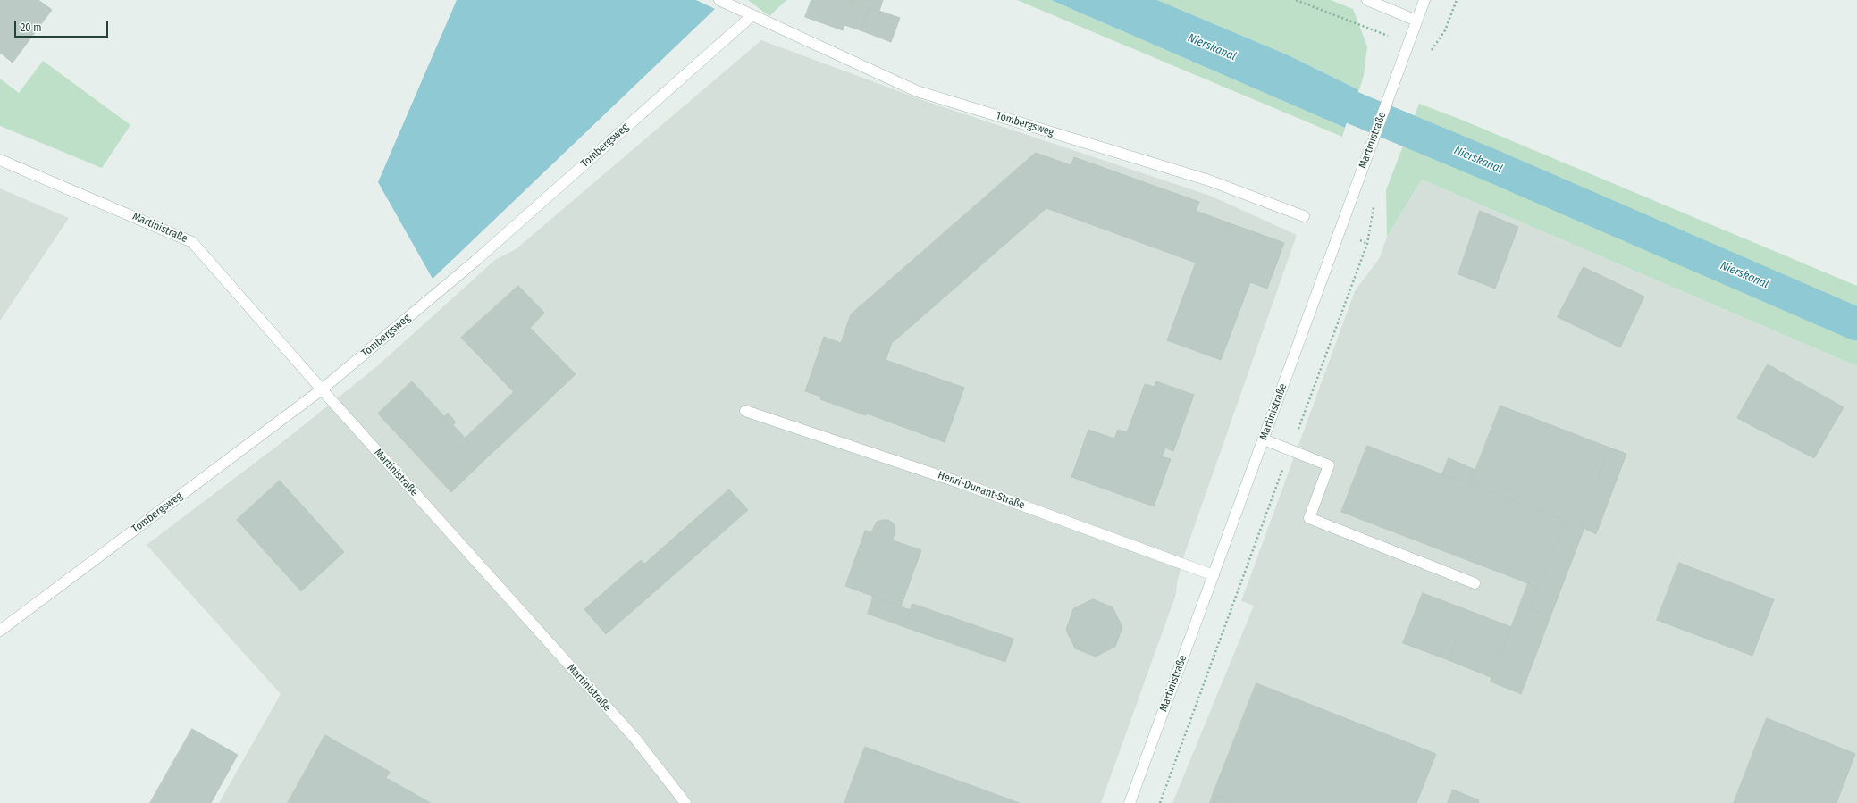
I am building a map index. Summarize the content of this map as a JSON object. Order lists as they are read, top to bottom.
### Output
{
  "streets": {
    "street": ["Tombergsweg", "Martinistraße", "Henri-Dunant-Straße"]
  },
  "crossings": [
    ["Tombergsweg", "Martinistraße"],
    ["Martinistraße", "Henri-Dunant-Straße"]
  ],
  "water": ["Nierskanal"],
  "scale_bar": "20 m"
}
